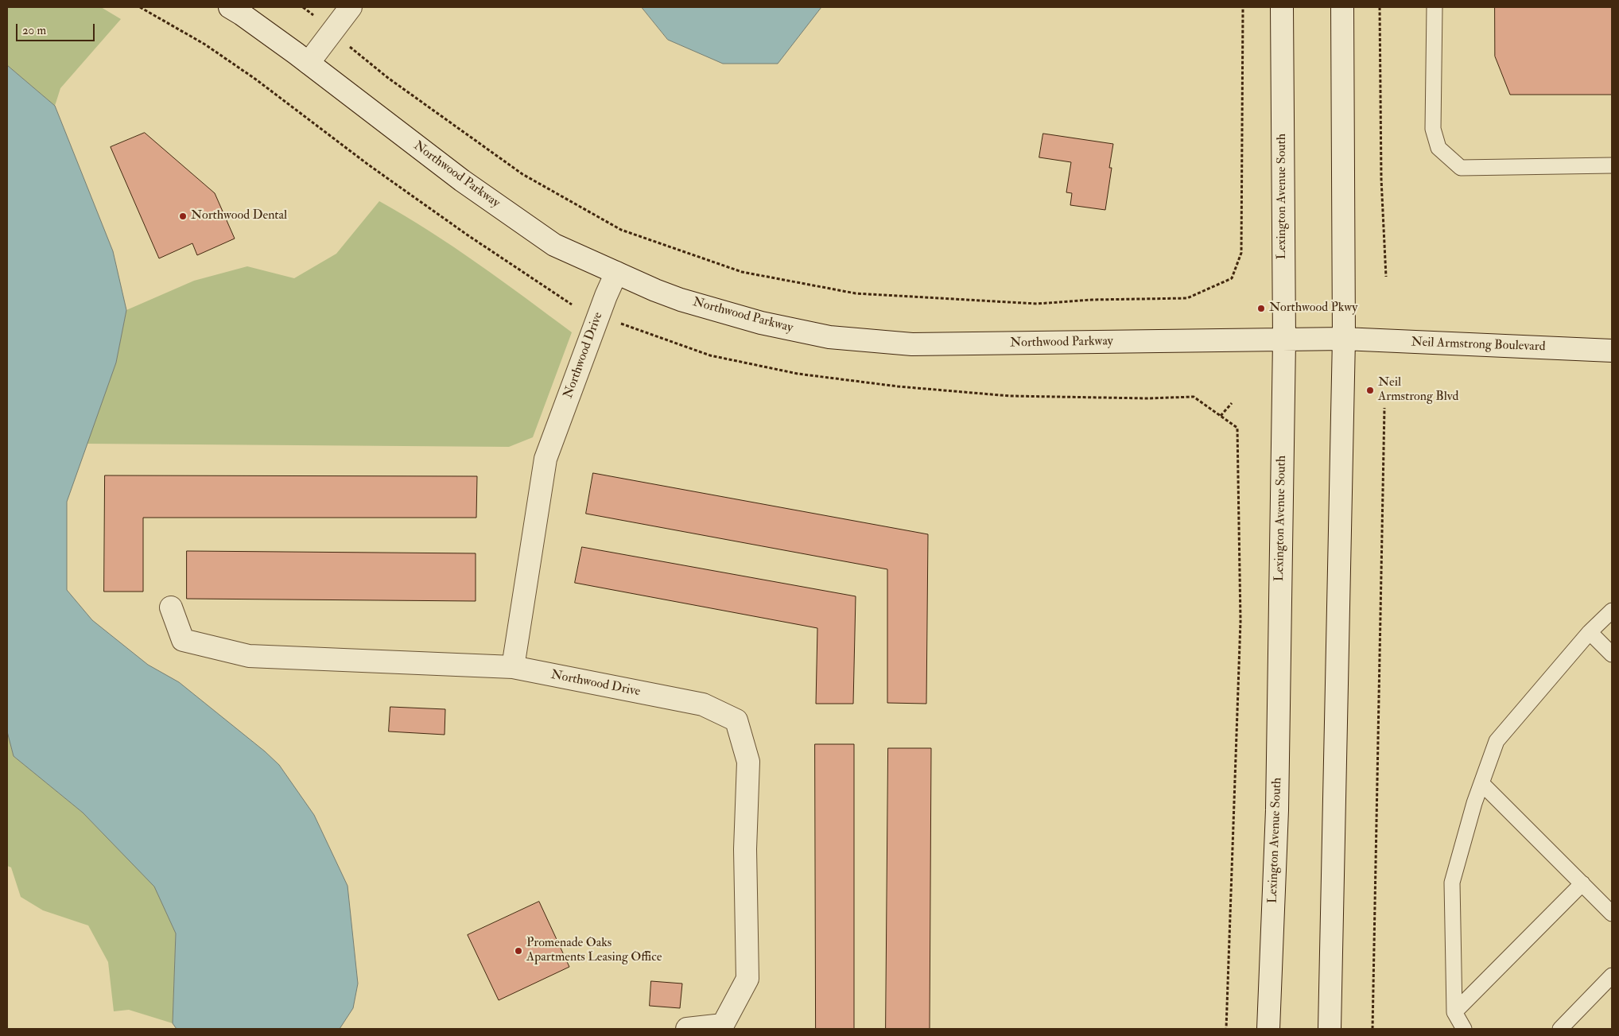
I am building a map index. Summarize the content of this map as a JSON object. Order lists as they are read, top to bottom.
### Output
{
  "streets": {
    "street": [
      "Northwood Parkway",
      "Lexington Avenue South",
      "Neil Armstrong Boulevard",
      "Northwood Drive"
    ]
  },
  "crossings": [
    ["Northwood Parkway", "Lexington Avenue South"],
    ["Northwood Parkway", "Neil Armstrong Boulevard"],
    ["Northwood Parkway", "Northwood Drive"]
  ],
  "places": [
    "Northwood Dental",
    "Northwood Pkwy",
    "Neil Armstrong Blvd",
    "Promenade Oaks Apartments Leasing Office"
  ],
  "scale_bar": "20 m"
}
